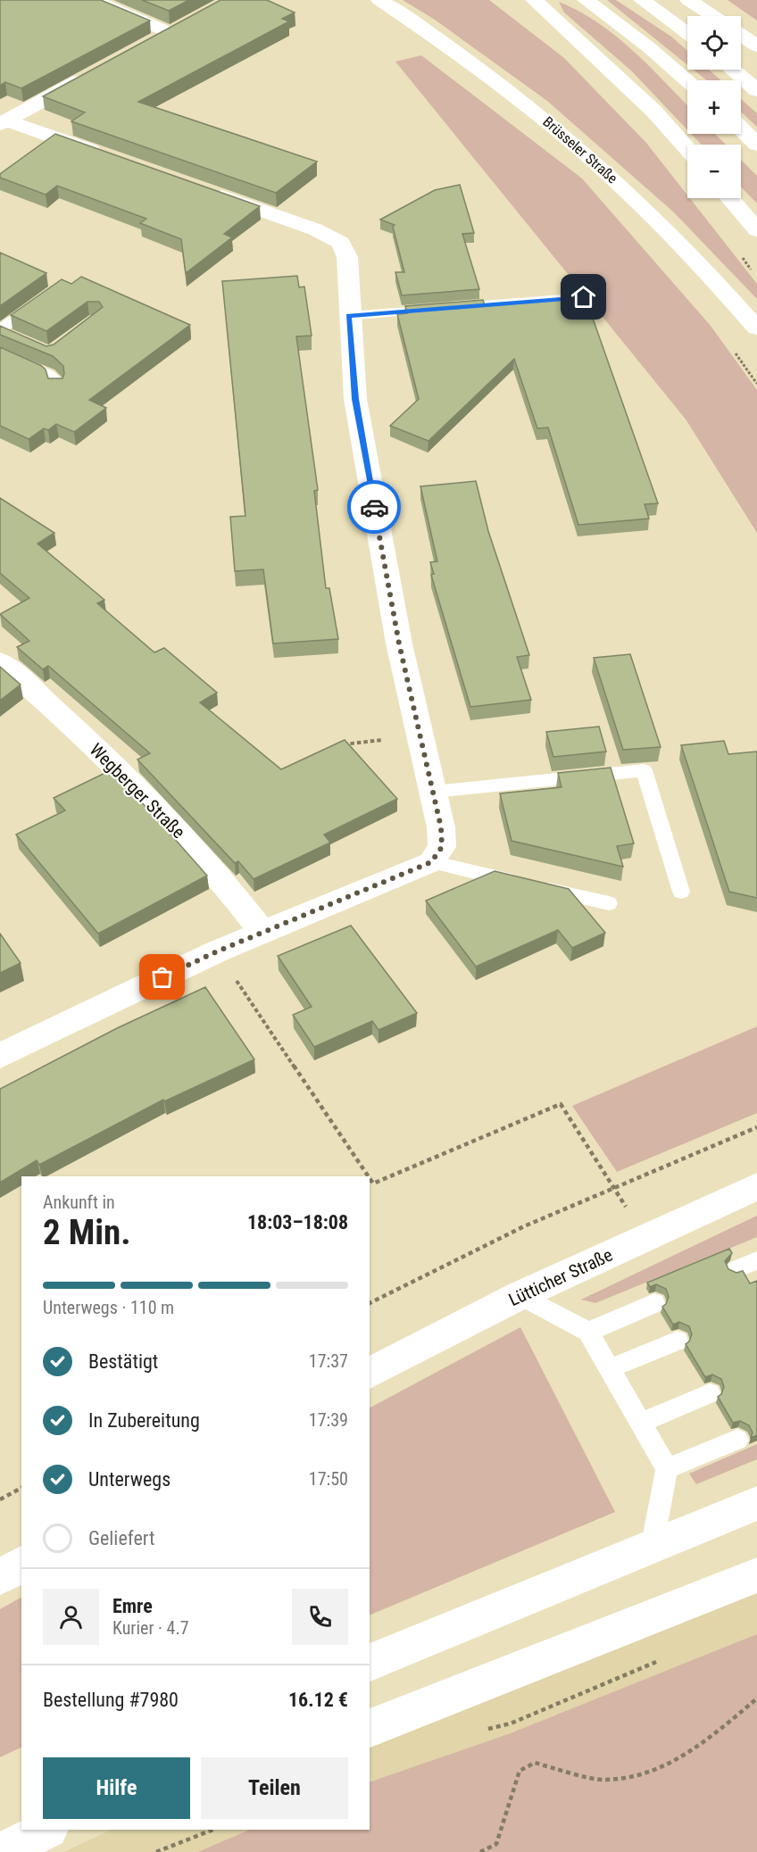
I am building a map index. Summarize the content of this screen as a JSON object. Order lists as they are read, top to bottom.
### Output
{
  "streets": {
    "main road": ["Brüsseler Straße", "Wegberger Straße", "Lütticher Straße"]
  },
  "page": {
    "map_buttons": ["+", "−"],
    "heading": ["2 Min.", "Ankunft in", "18:03–18:08"],
    "panel": [
      "Emre",
      "Kurier · 4.7",
      "Bestellung #7980",
      "16.12 €"
    ],
    "bar": "Unterwegs · 110 m",
    "list": [
      ["Bestätigt", "17:37"],
      ["In Zubereitung", "17:39"],
      ["Unterwegs", "17:50"],
      "Geliefert"
    ],
    "buttons": ["Hilfe", "Teilen"]
  }
}
